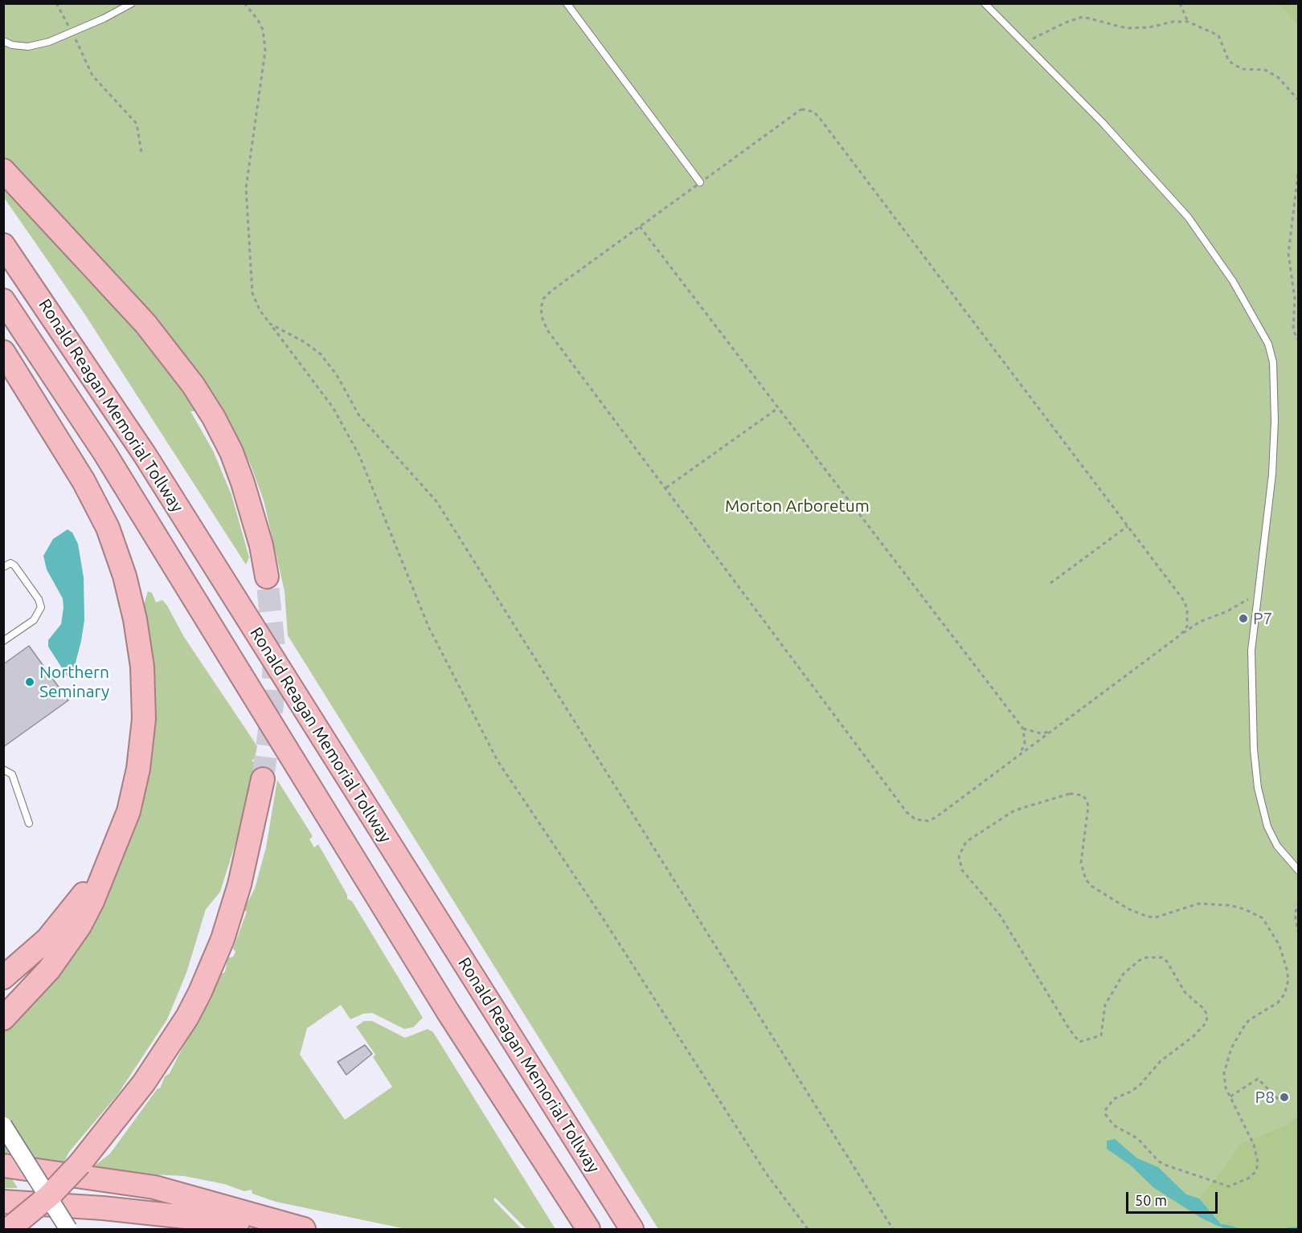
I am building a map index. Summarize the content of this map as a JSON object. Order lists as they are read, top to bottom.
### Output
{
  "streets": {
    "highway": ["Ronald Reagan Memorial Tollway"]
  },
  "parks": ["Morton Arboretum"],
  "places": ["P7", "Northern Seminary", "P8"],
  "scale_bar": "50 m"
}
